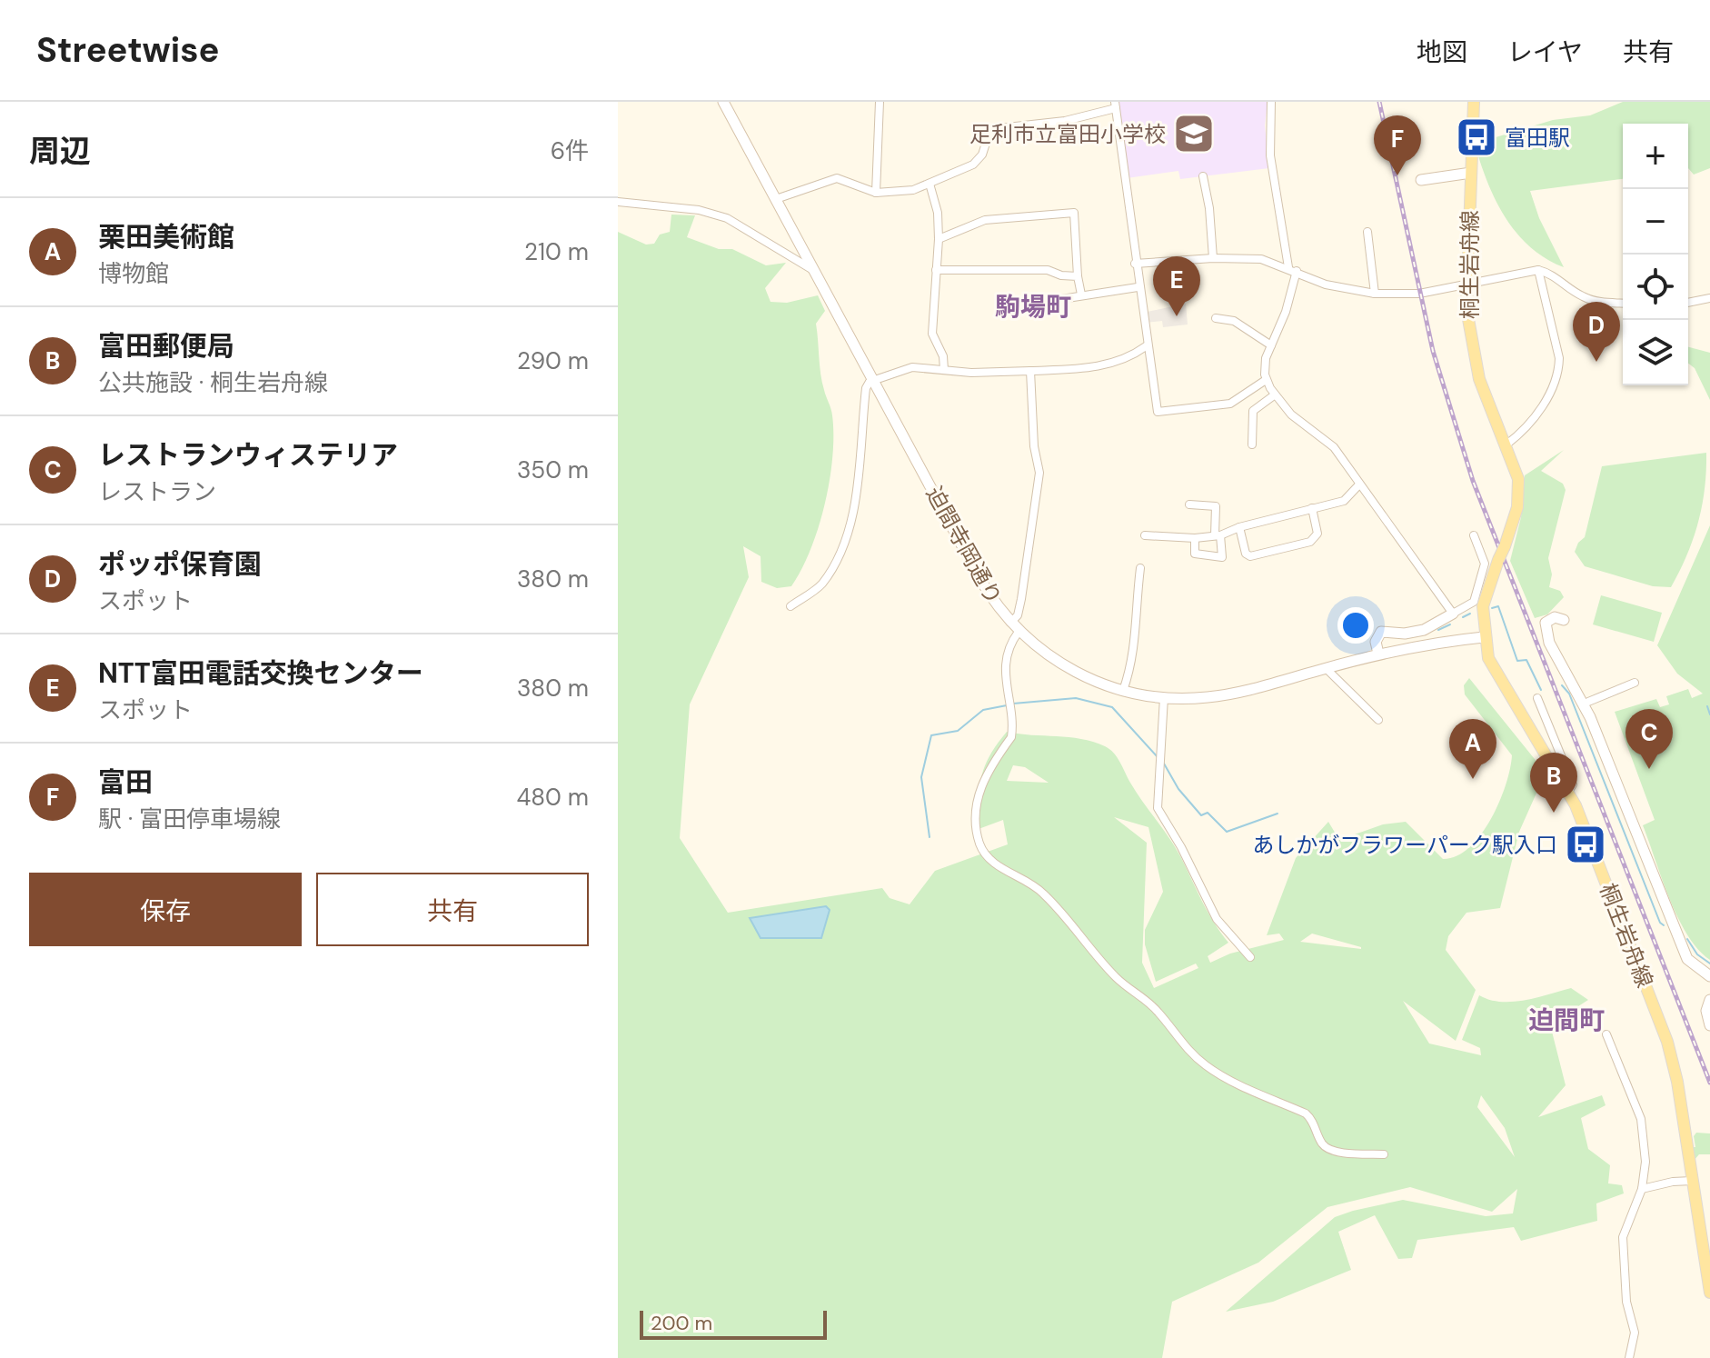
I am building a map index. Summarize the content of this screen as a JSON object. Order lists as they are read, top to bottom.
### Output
{
  "streets": {
    "main road": ["桐生岩舟線"],
    "street": ["迫間寺岡通り"]
  },
  "crossings": [
    ["桐生岩舟線", "迫間寺岡通り"]
  ],
  "districts": ["駒場町", "迫間町"],
  "places": {
    "school or university": ["足利市立富田小学校"],
    "bus stop": ["富田駅", "あしかがフラワーパーク駅入口"]
  },
  "scale_bar": "200 m",
  "page": {
    "header": "Streetwise",
    "nav": ["地図", "レイヤ", "共有"],
    "heading": ["周辺", "6件"],
    "pins": [
      "F",
      "E",
      "D",
      "C",
      "A",
      "B"
    ],
    "map_buttons": ["+", "−"],
    "list": [
      {
        "mark": "A",
        "name": "栗田美術館",
        "note": "博物館",
        "value": "210 m"
      },
      {
        "mark": "B",
        "name": "富田郵便局",
        "note": "公共施設 · 桐生岩舟線",
        "value": "290 m"
      },
      {
        "mark": "C",
        "name": "レストランウィステリア",
        "note": "レストラン",
        "value": "350 m"
      },
      {
        "mark": "D",
        "name": "ポッポ保育園",
        "note": "スポット",
        "value": "380 m"
      },
      {
        "mark": "E",
        "name": "NTT富田電話交換センター",
        "note": "スポット",
        "value": "380 m"
      },
      {
        "mark": "F",
        "name": "富田",
        "note": "駅 · 富田停車場線",
        "value": "480 m"
      }
    ],
    "buttons": ["保存", "共有"],
    "scale": "200 m"
  }
}
